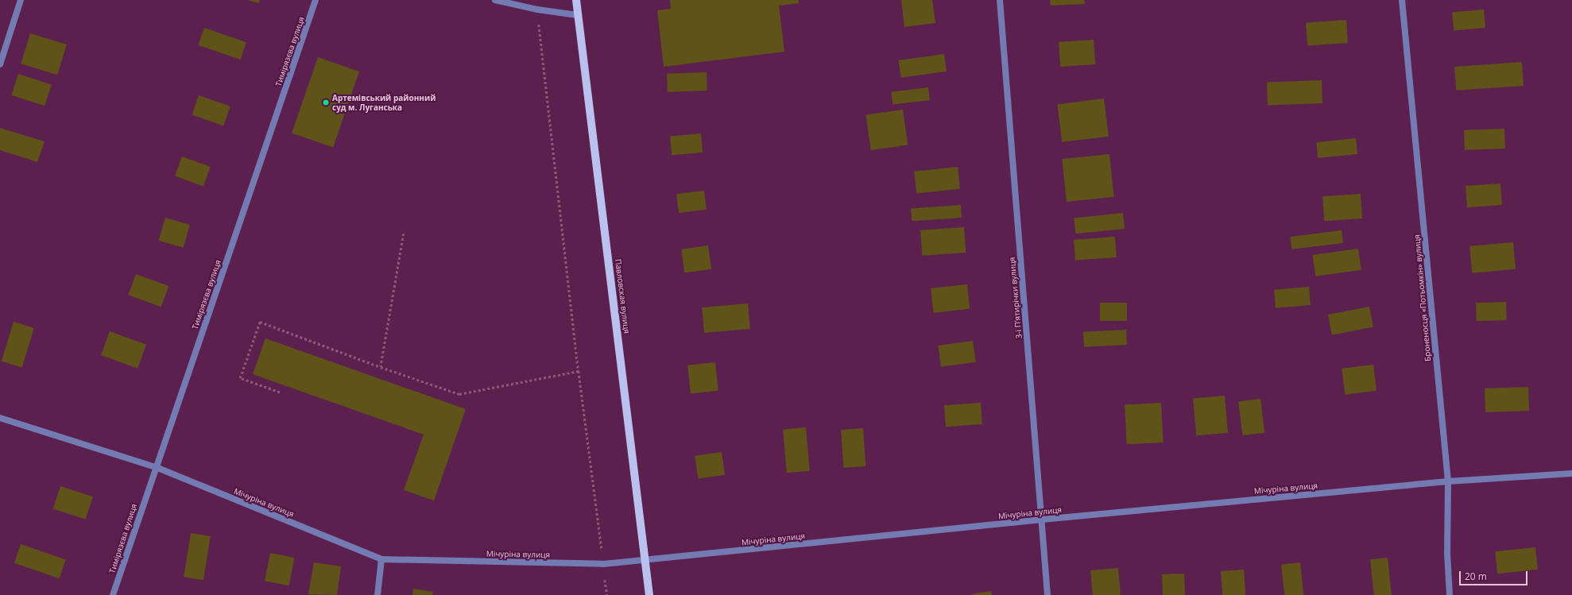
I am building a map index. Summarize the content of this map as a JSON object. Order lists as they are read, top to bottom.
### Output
{
  "streets": {
    "main road": ["Павловская вулиця"],
    "street": [
      "Тимірязєва вулиця",
      "3-ї П’ятирічки вулиця",
      "Броненосця «Потьомкін» вулиця",
      "Мічуріна вулиця"
    ]
  },
  "crossings": [
    ["Тимірязєва вулиця", "Мічуріна вулиця"],
    ["Павловская вулиця", "Мічуріна вулиця"],
    ["3-ї П’ятирічки вулиця", "Мічуріна вулиця"],
    ["Броненосця «Потьомкін» вулиця", "Мічуріна вулиця"]
  ],
  "places": ["Артемівський районний суд м. Луганська"],
  "scale_bar": "20 m"
}
